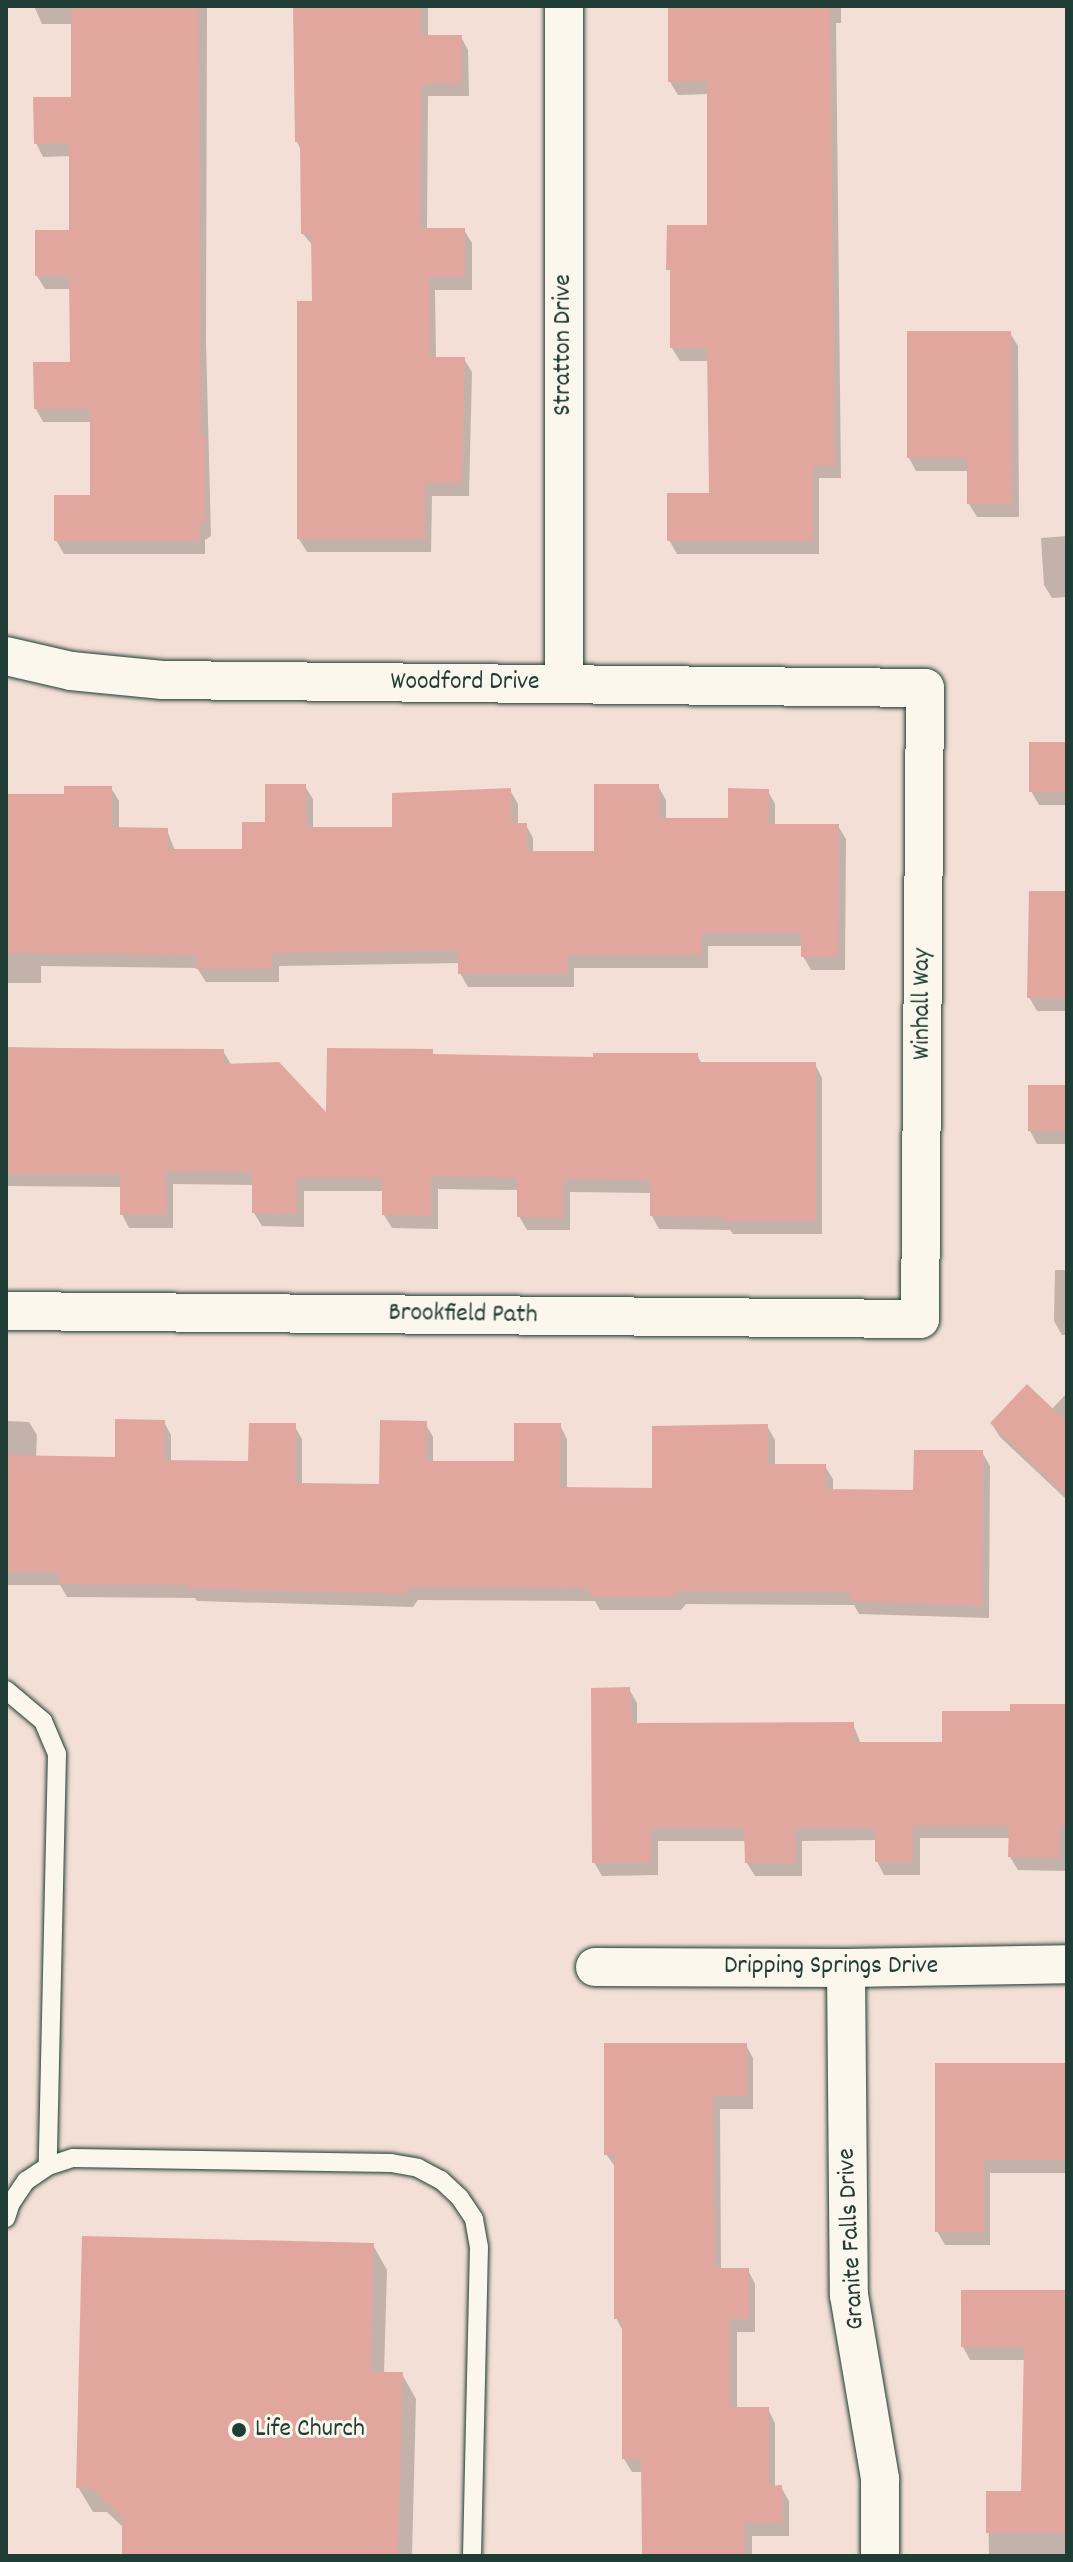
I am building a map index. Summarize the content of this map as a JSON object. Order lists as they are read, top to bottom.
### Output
{
  "streets": {
    "street": [
      "Stratton Drive",
      "Woodford Drive",
      "Winhall Way",
      "Brookfield Path",
      "Dripping Springs Drive",
      "Granite Falls Drive"
    ]
  },
  "crossings": [
    ["Stratton Drive", "Woodford Drive"],
    ["Woodford Drive", "Winhall Way"],
    ["Winhall Way", "Brookfield Path"],
    ["Dripping Springs Drive", "Granite Falls Drive"]
  ],
  "places": ["Life Church"]
}
